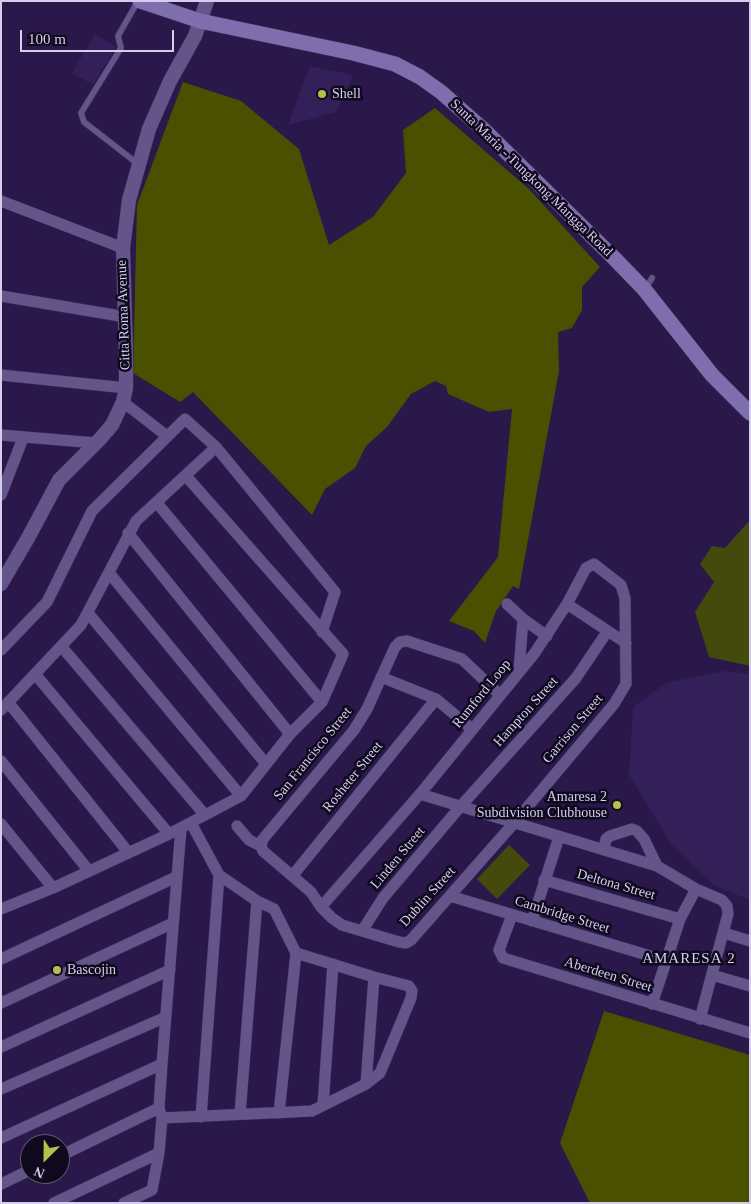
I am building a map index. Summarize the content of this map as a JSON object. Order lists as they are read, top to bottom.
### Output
{
  "streets": {
    "main road": ["Santa Maria - Tungkong Mangga Road"],
    "street": [
      "Citta Roma Avenue",
      "Rumford Loop",
      "Hampton Street",
      "Garrison Street",
      "San Francisco Street",
      "Rosheter Street",
      "Linden Street",
      "Deltona Street",
      "Dublin Street",
      "Cambridge Street",
      "Aberdeen Street"
    ]
  },
  "crossings": [
    ["Santa Maria - Tungkong Mangga Road", "Citta Roma Avenue"],
    ["Rumford Loop", "Garrison Street"],
    ["Rumford Loop", "San Francisco Street"],
    ["Rumford Loop", "Dublin Street"],
    ["Hampton Street", "Linden Street"],
    ["Garrison Street", "Dublin Street"],
    ["San Francisco Street", "Dublin Street"],
    ["Rosheter Street", "Dublin Street"],
    ["Linden Street", "Dublin Street"],
    ["Dublin Street", "Cambridge Street"],
    ["Cambridge Street", "Aberdeen Street"]
  ],
  "districts": ["AMARESA 2"],
  "places": ["Shell", "Amaresa 2 Subdivision Clubhouse", "Bascojin"],
  "scale_bar": "100 m",
  "north": "bottom left"
}
